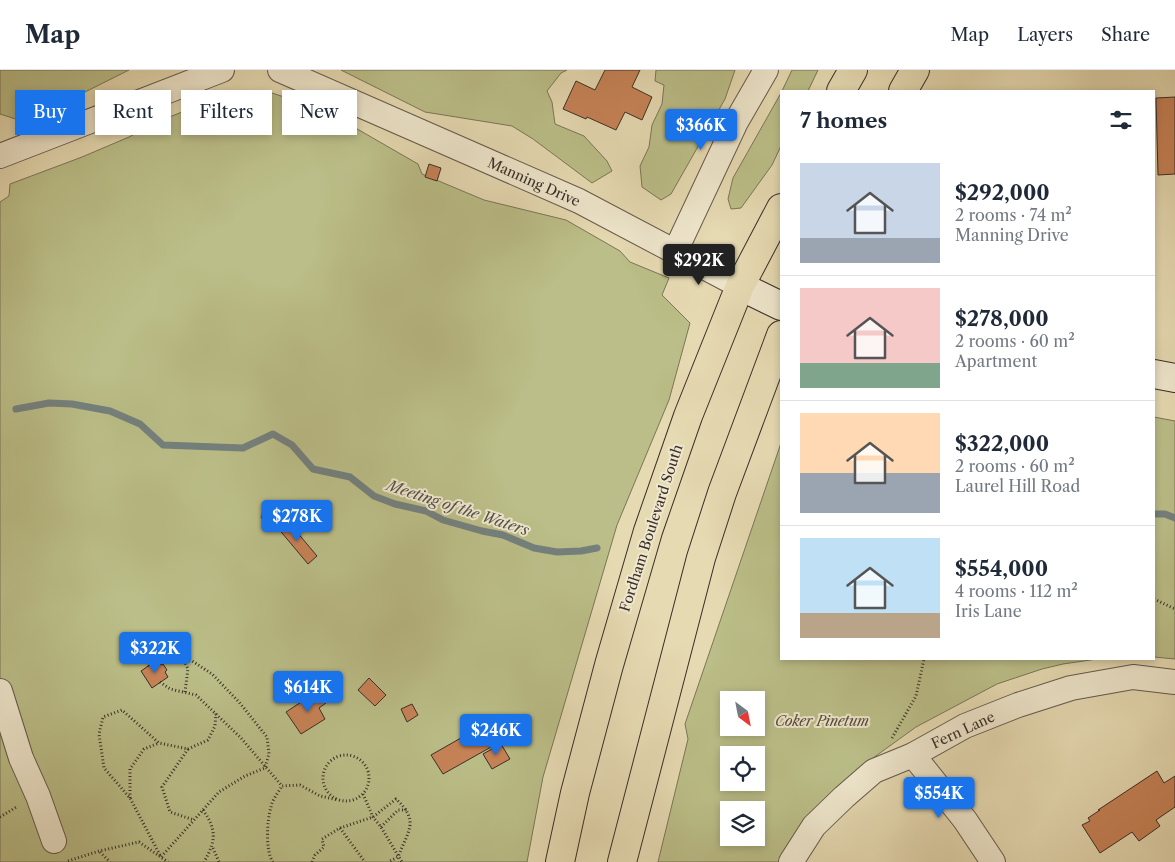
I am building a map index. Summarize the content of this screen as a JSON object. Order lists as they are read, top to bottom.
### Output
{
  "streets": {
    "highway": ["Fordham Boulevard South"],
    "street": ["Manning Drive", "Fern Lane"]
  },
  "crossings": [
    ["Manning Drive", "Fordham Boulevard South"]
  ],
  "water": ["Meeting of the Waters"],
  "parks": ["Coker Pinetum"],
  "north": "bottom right",
  "page": {
    "header": "Map",
    "nav": ["Map", "Layers", "Share"],
    "chip": [
      "Buy",
      "Rent",
      "Filters",
      "New"
    ],
    "heading": "7 homes",
    "price": [
      "$366K",
      "$292K",
      "$278K",
      "$322K",
      "$614K",
      "$246K",
      "$554K"
    ],
    "list": [
      {
        "name": "$292,000",
        "note": "2 rooms · 74 m² · Manning Drive"
      },
      {
        "name": "$278,000",
        "note": "2 rooms · 60 m² · Apartment"
      },
      {
        "name": "$322,000",
        "note": "2 rooms · 60 m² · Laurel Hill Road"
      },
      {
        "name": "$554,000",
        "note": "4 rooms · 112 m² · Iris Lane"
      }
    ]
  }
}
